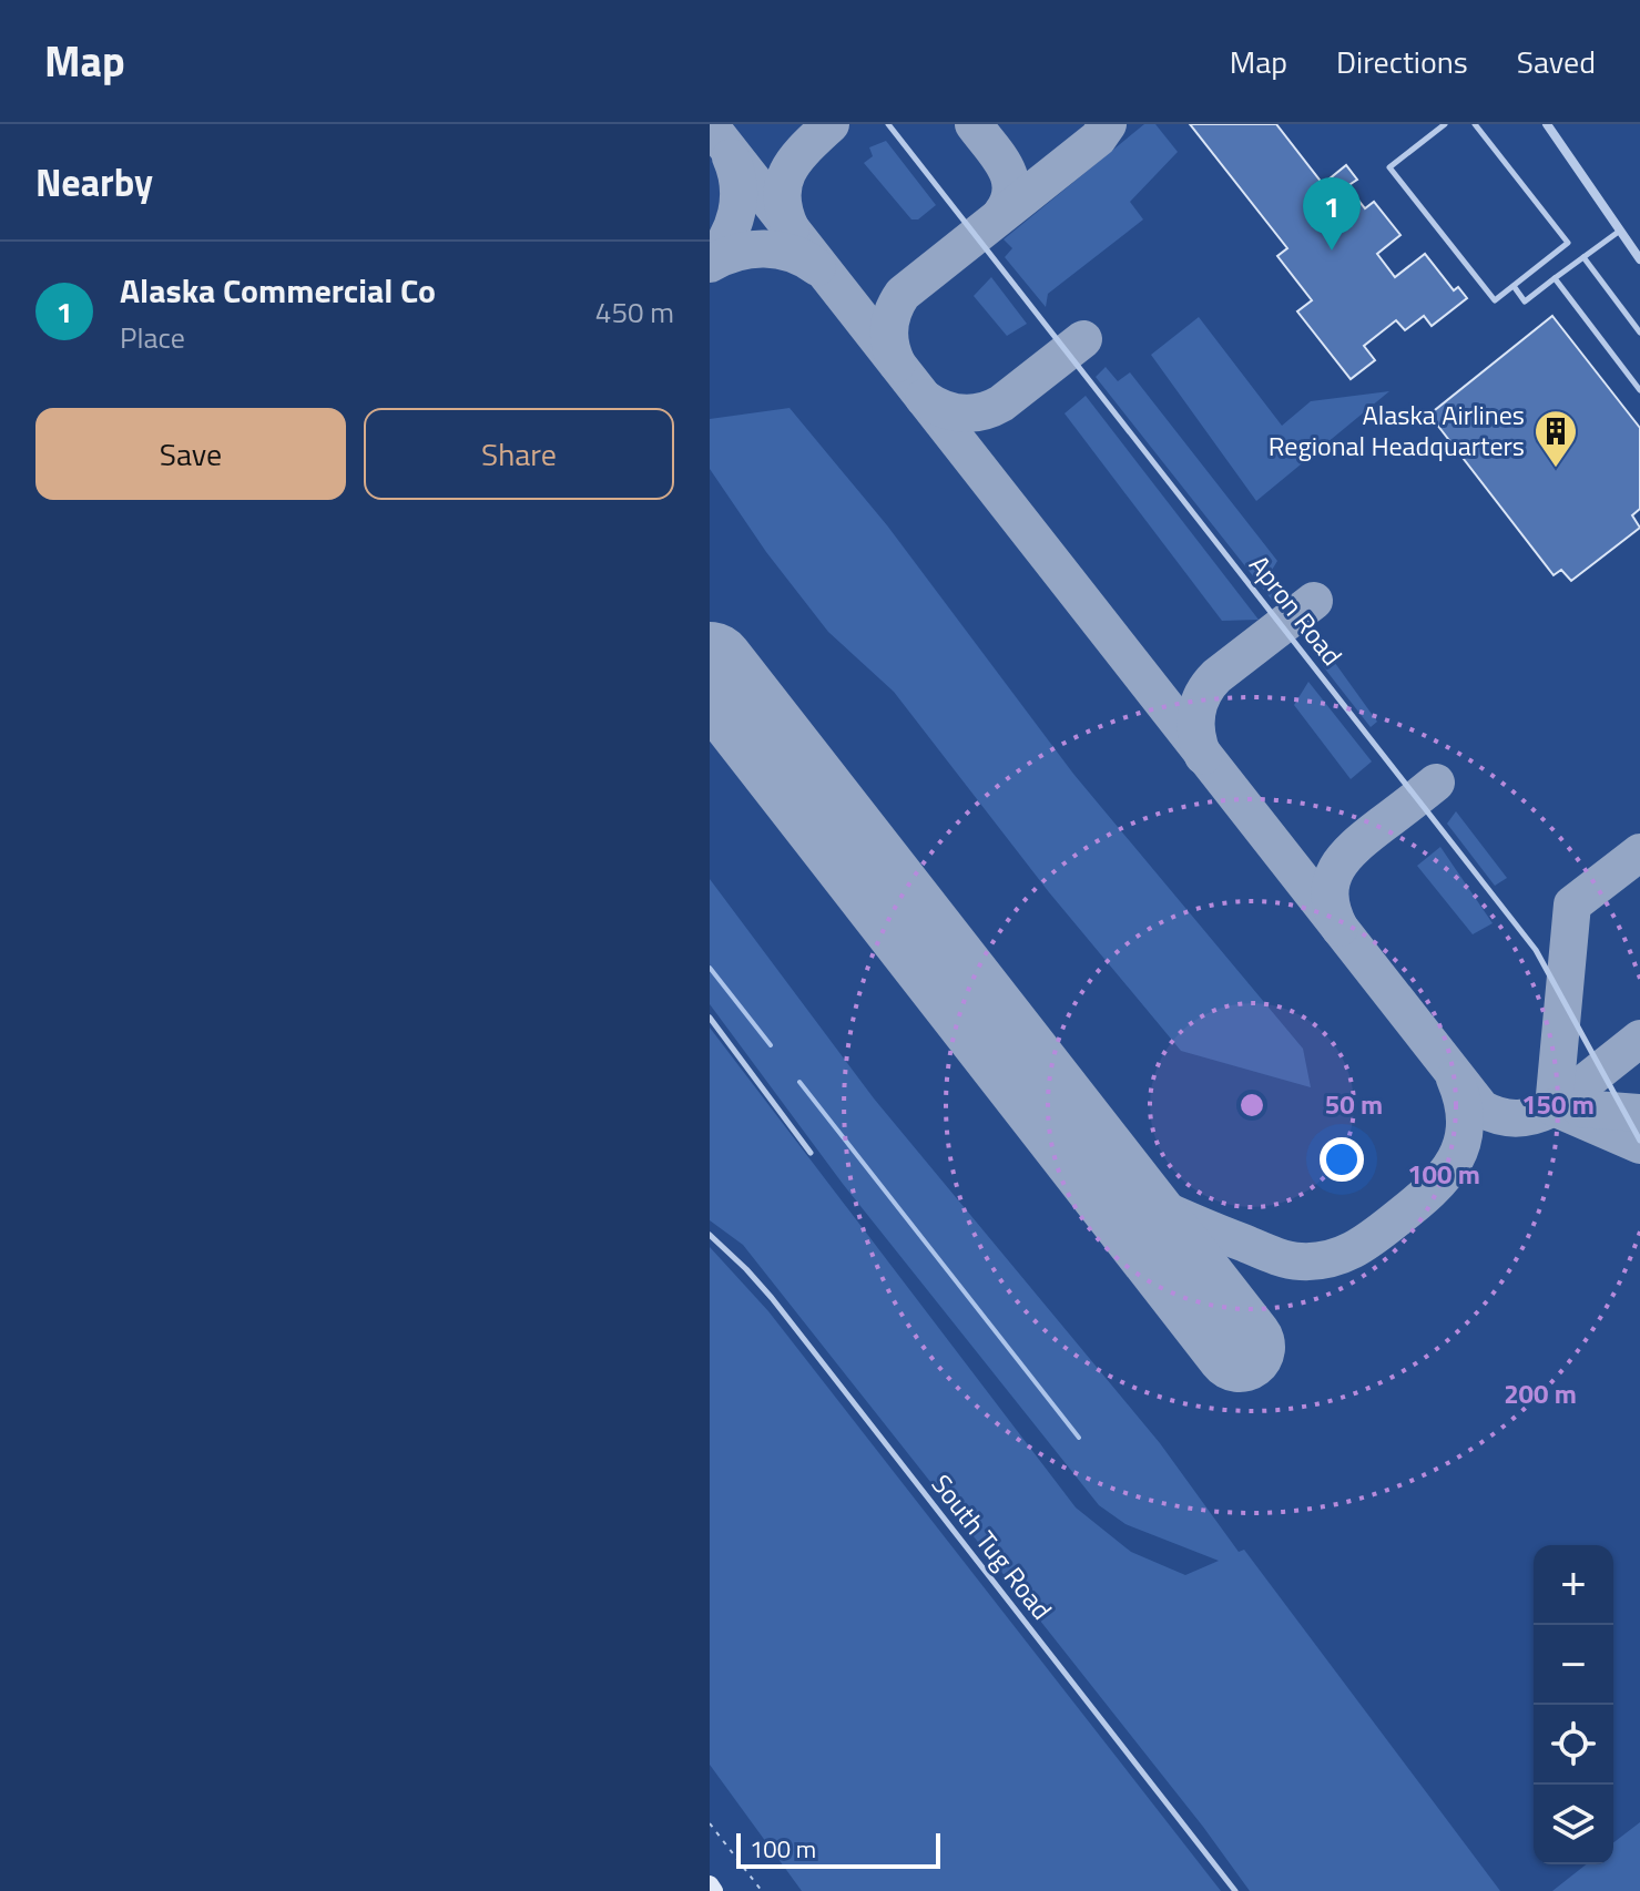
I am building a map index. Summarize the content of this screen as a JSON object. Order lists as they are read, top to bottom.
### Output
{
  "streets": {
    "lane": ["Apron Road", "South Tug Road"]
  },
  "places": {
    "building": ["Alaska Airlines Regional Headquarters"]
  },
  "scale_bar": "100 m",
  "page": {
    "header": "Map",
    "nav": ["Map", "Directions", "Saved"],
    "heading": "Nearby",
    "pins": "1",
    "list": [
      {
        "mark": "1",
        "name": "Alaska Commercial Co",
        "note": "Place",
        "value": "450 m"
      }
    ],
    "buttons": ["Save", "Share"],
    "map_buttons": ["+", "−"],
    "scale": "100 m"
  },
  "rings": [
    "50 m",
    "150 m",
    "100 m",
    "200 m"
  ]
}
